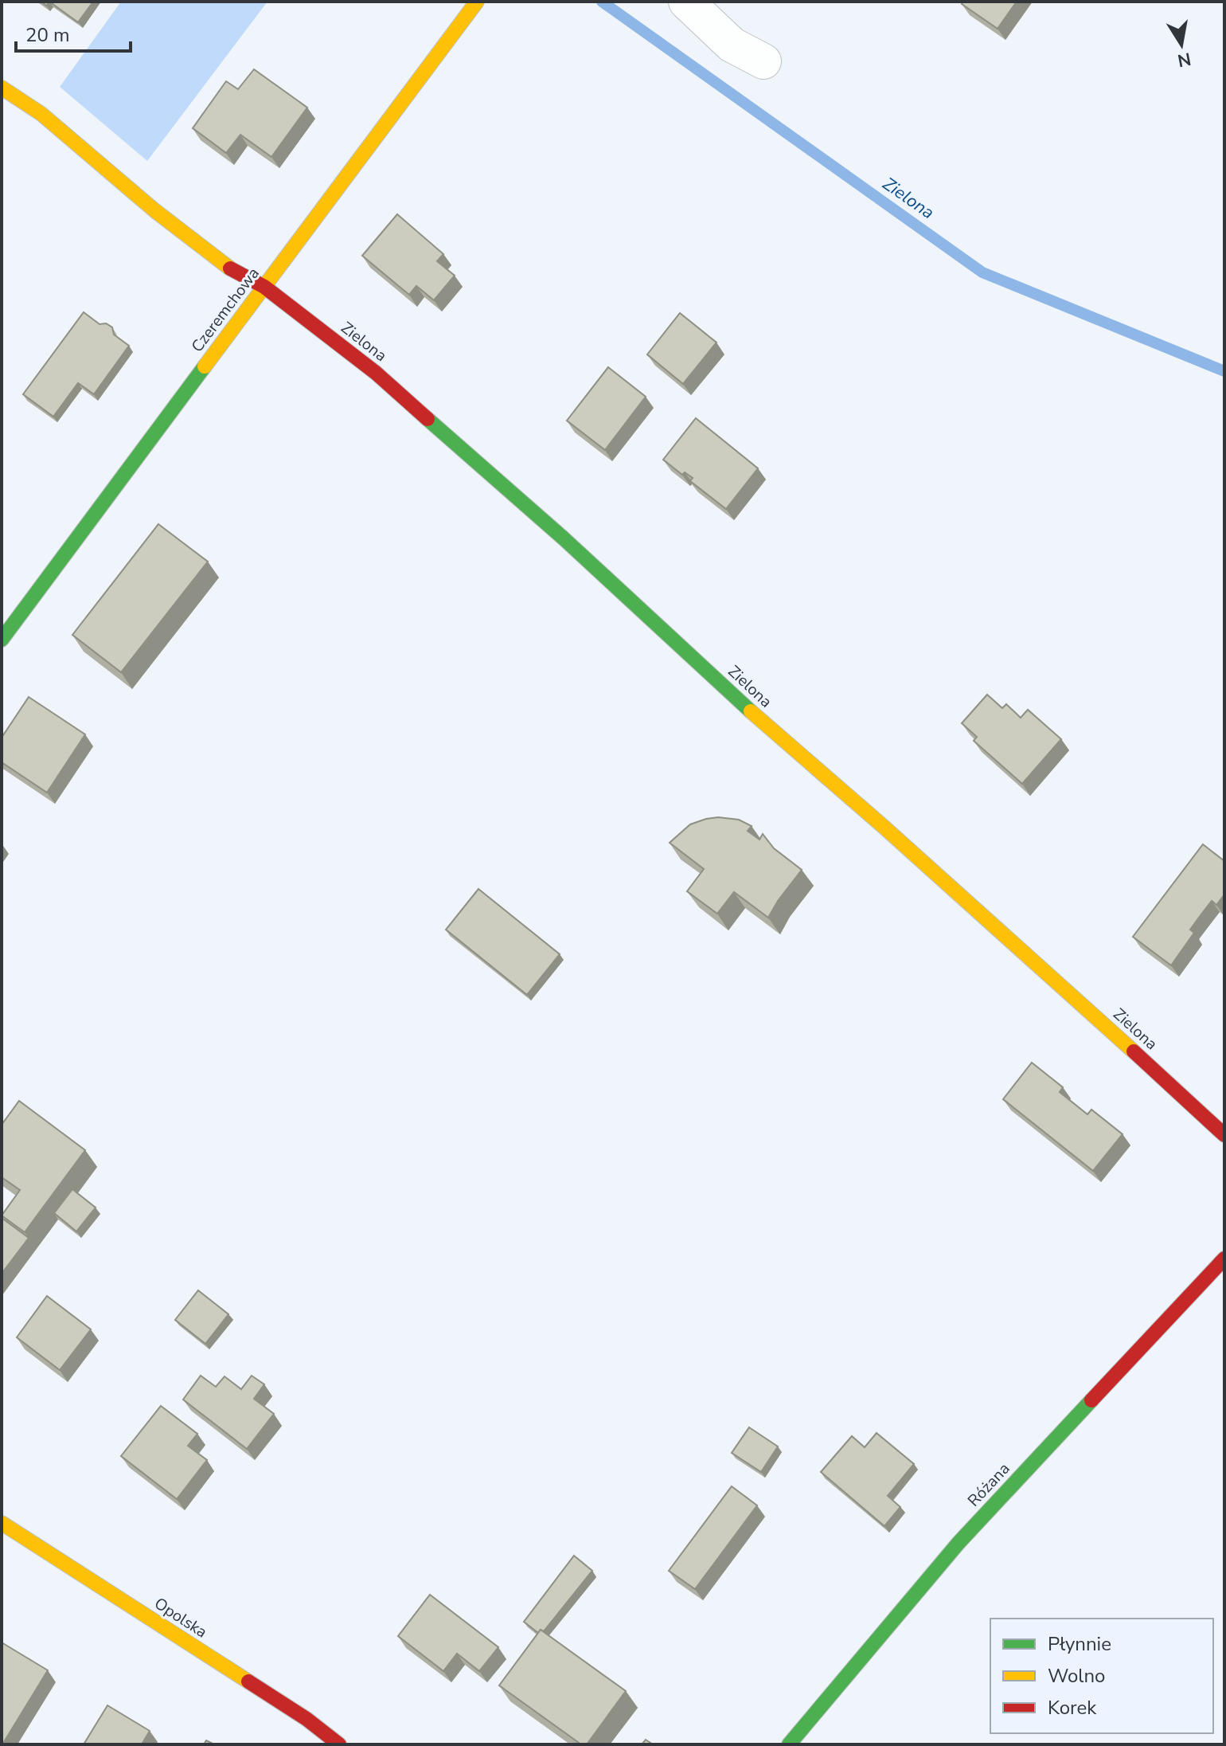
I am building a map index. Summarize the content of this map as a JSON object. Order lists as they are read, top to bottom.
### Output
{
  "streets": {
    "street": [
      "Czeremchowa",
      "Zielona",
      "Różana",
      "Opolska"
    ]
  },
  "crossings": [
    ["Czeremchowa", "Zielona"]
  ],
  "water": ["Zielona"],
  "legend": ["Płynnie", "Wolno", "Korek"],
  "scale_bar": "20 m",
  "north": "bottom"
}
